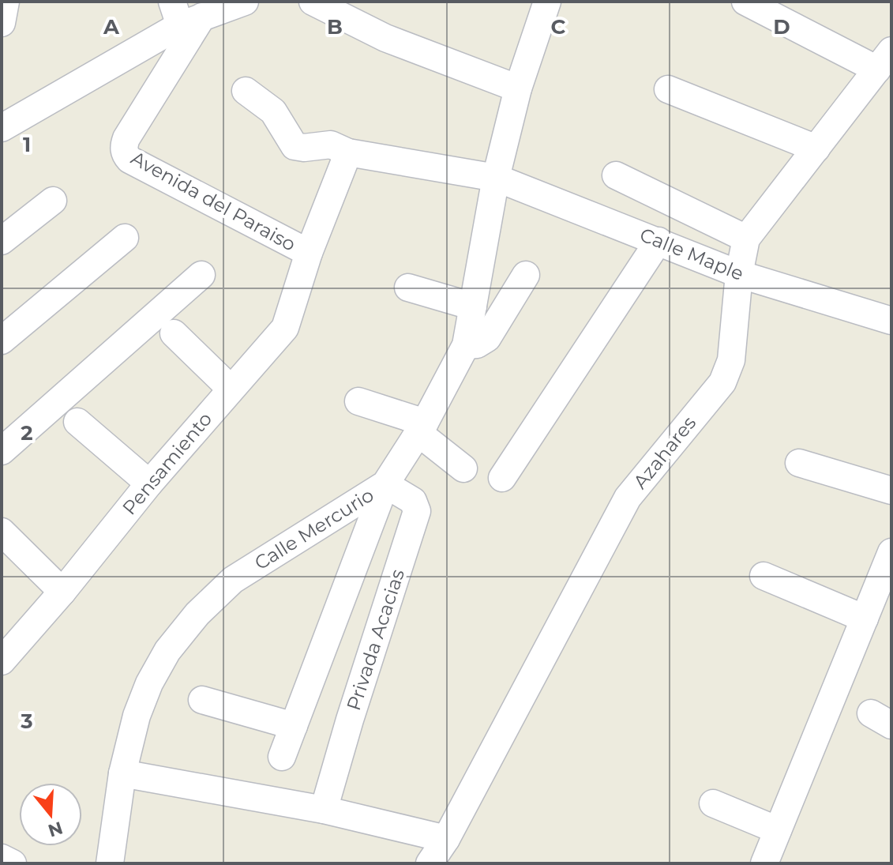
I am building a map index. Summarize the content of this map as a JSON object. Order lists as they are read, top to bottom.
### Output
{
  "streets": {
    "street": [
      "Avenida del Paraiso",
      "Calle Maple",
      "Azahares",
      "Pensamiento",
      "Calle Mercurio",
      "Privada Acacias"
    ]
  },
  "crossings": [
    ["Avenida del Paraiso", "Pensamiento"],
    ["Calle Maple", "Azahares"],
    ["Calle Maple", "Pensamiento"],
    ["Calle Maple", "Calle Mercurio"],
    ["Calle Mercurio", "Privada Acacias"]
  ],
  "north": "bottom",
  "grid": {
    "columns": [
      "A",
      "B",
      "C",
      "D"
    ],
    "rows": ["1", "2", "3"]
  }
}
